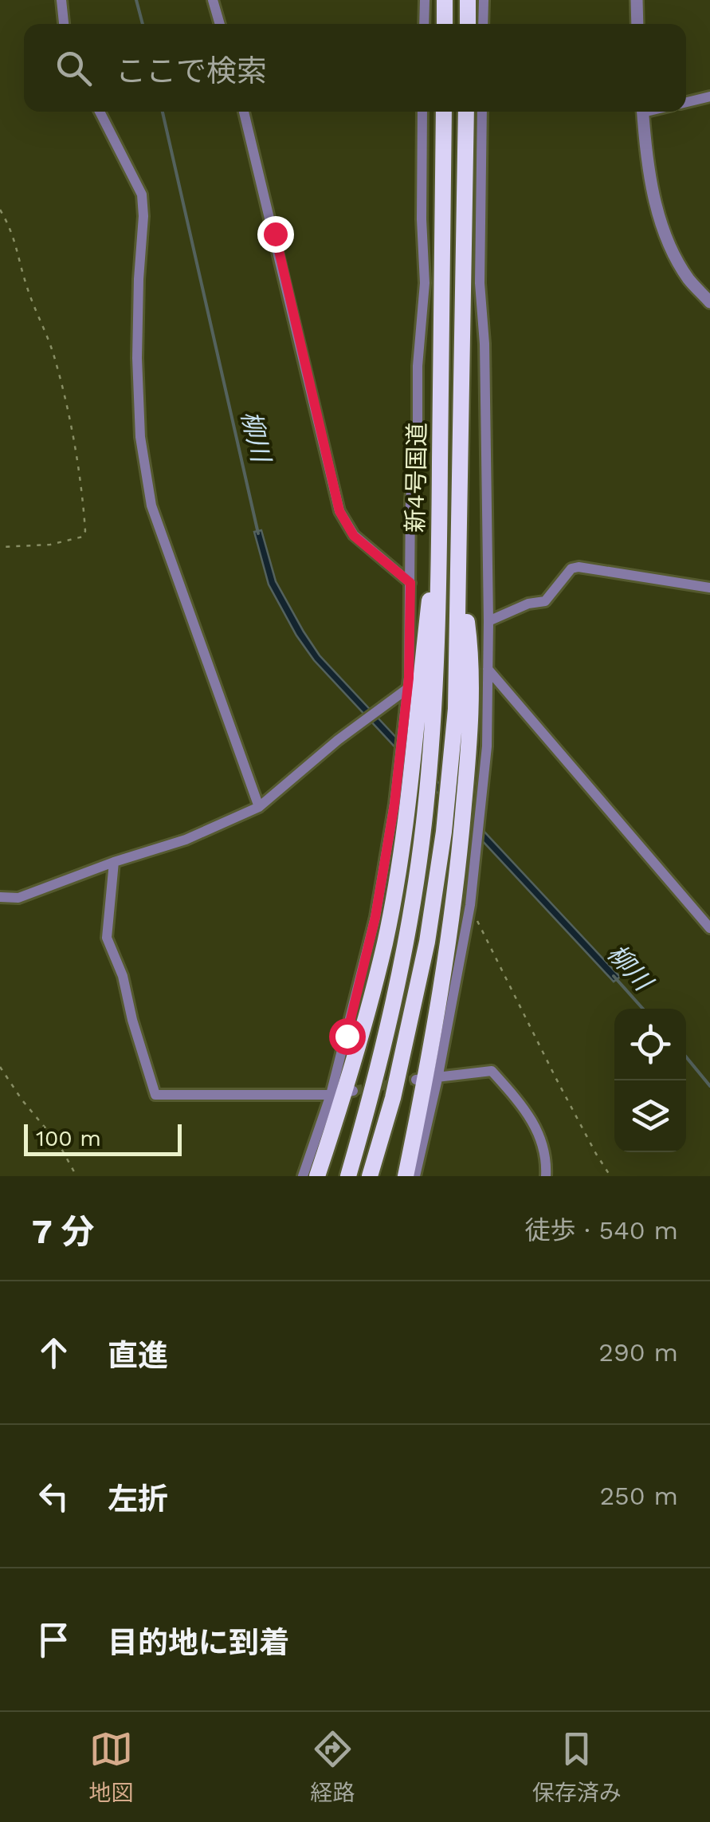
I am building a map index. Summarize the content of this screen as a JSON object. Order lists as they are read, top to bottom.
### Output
{
  "streets": {
    "highway": ["新4号国道"]
  },
  "water": ["柳川"],
  "scale_bar": "100 m",
  "page": {
    "search": "ここで検索",
    "scale": "100 m",
    "heading": ["7 分", "徒歩 · 540 m"],
    "list": [
      ["直進", "290 m"],
      ["左折", "250 m"],
      "目的地に到着"
    ],
    "nav": ["地図", "経路", "保存済み"]
  }
}
